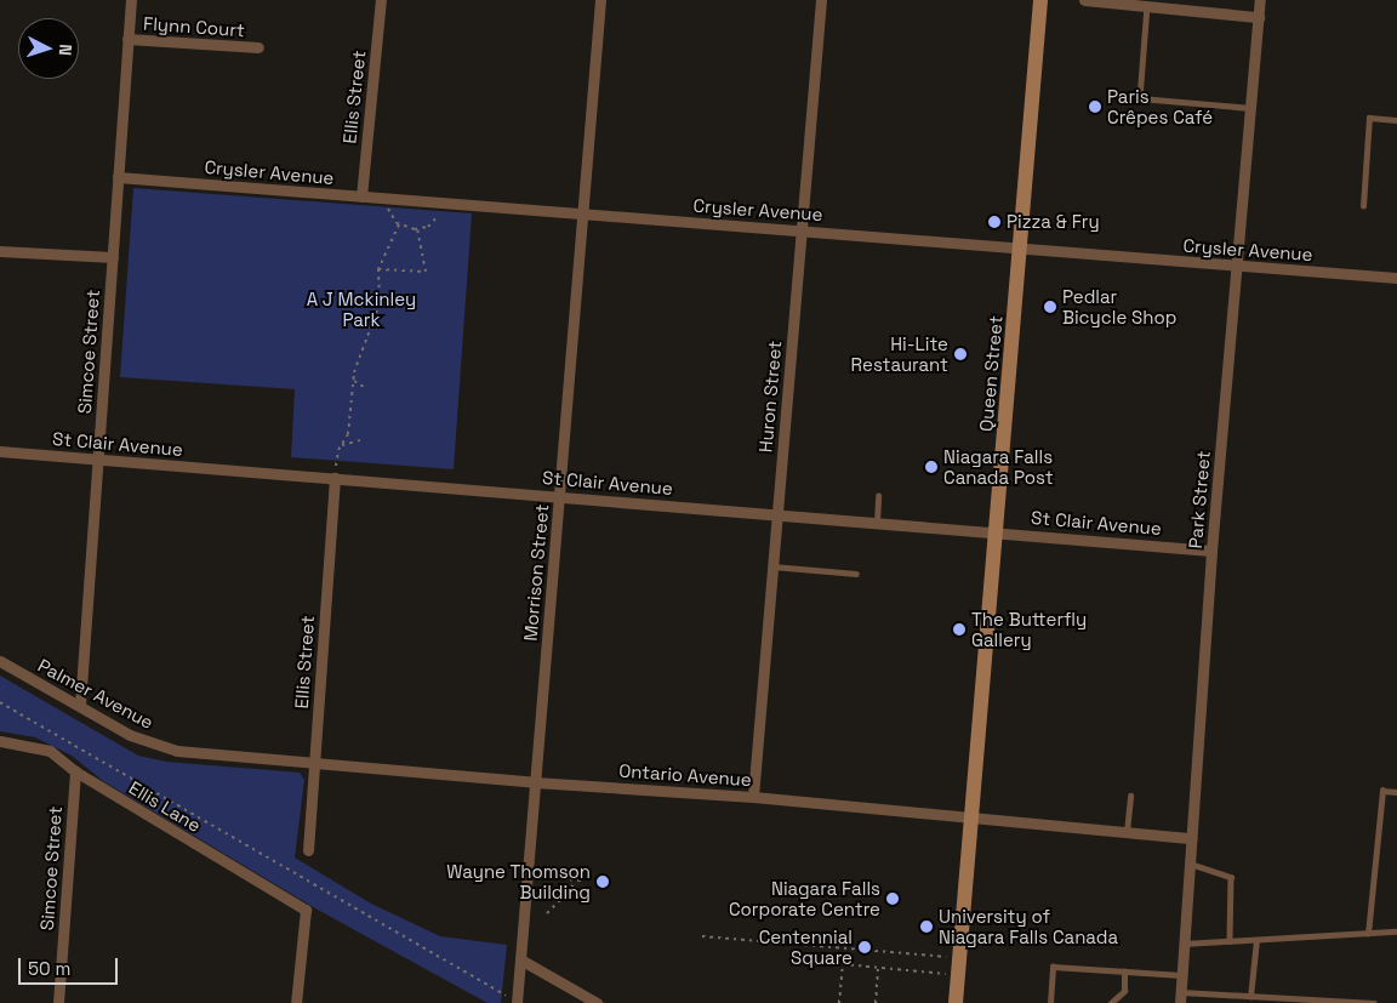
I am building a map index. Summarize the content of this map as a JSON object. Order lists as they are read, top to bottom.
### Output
{
  "streets": {
    "street": [
      "Flynn Court",
      "Ellis Street",
      "Crysler Avenue",
      "Simcoe Street",
      "Queen Street",
      "Huron Street",
      "St Clair Avenue",
      "Park Street",
      "Morrison Street",
      "Palmer Avenue",
      "Ontario Avenue",
      "Ellis Lane"
    ]
  },
  "crossings": [
    ["Flynn Court", "Simcoe Street"],
    ["Ellis Street", "Crysler Avenue"],
    ["Ellis Street", "St Clair Avenue"],
    ["Ellis Street", "Ontario Avenue"],
    ["Crysler Avenue", "Simcoe Street"],
    ["Crysler Avenue", "Queen Street"],
    ["Crysler Avenue", "Huron Street"],
    ["Crysler Avenue", "Park Street"],
    ["Crysler Avenue", "Morrison Street"],
    ["Simcoe Street", "St Clair Avenue"],
    ["Simcoe Street", "Palmer Avenue"],
    ["Simcoe Street", "Ellis Lane"],
    ["Queen Street", "St Clair Avenue"],
    ["Queen Street", "Ontario Avenue"],
    ["Huron Street", "St Clair Avenue"],
    ["Huron Street", "Ontario Avenue"],
    ["St Clair Avenue", "Park Street"],
    ["St Clair Avenue", "Morrison Street"],
    ["Park Street", "Ontario Avenue"],
    ["Morrison Street", "Ontario Avenue"],
    ["Palmer Avenue", "Ontario Avenue"]
  ],
  "parks": ["A J Mckinley Park"],
  "places": [
    "Paris Crêpes Café",
    "Pizza & Fry",
    "Pedlar Bicycle Shop",
    "Hi-Lite Restaurant",
    "Niagara Falls Canada Post",
    "The Butterfly Gallery",
    "Wayne Thomson Building",
    "Niagara Falls Corporate Centre",
    "University of Niagara Falls Canada",
    "Centennial Square"
  ],
  "scale_bar": "50 m",
  "north": "right"
}
